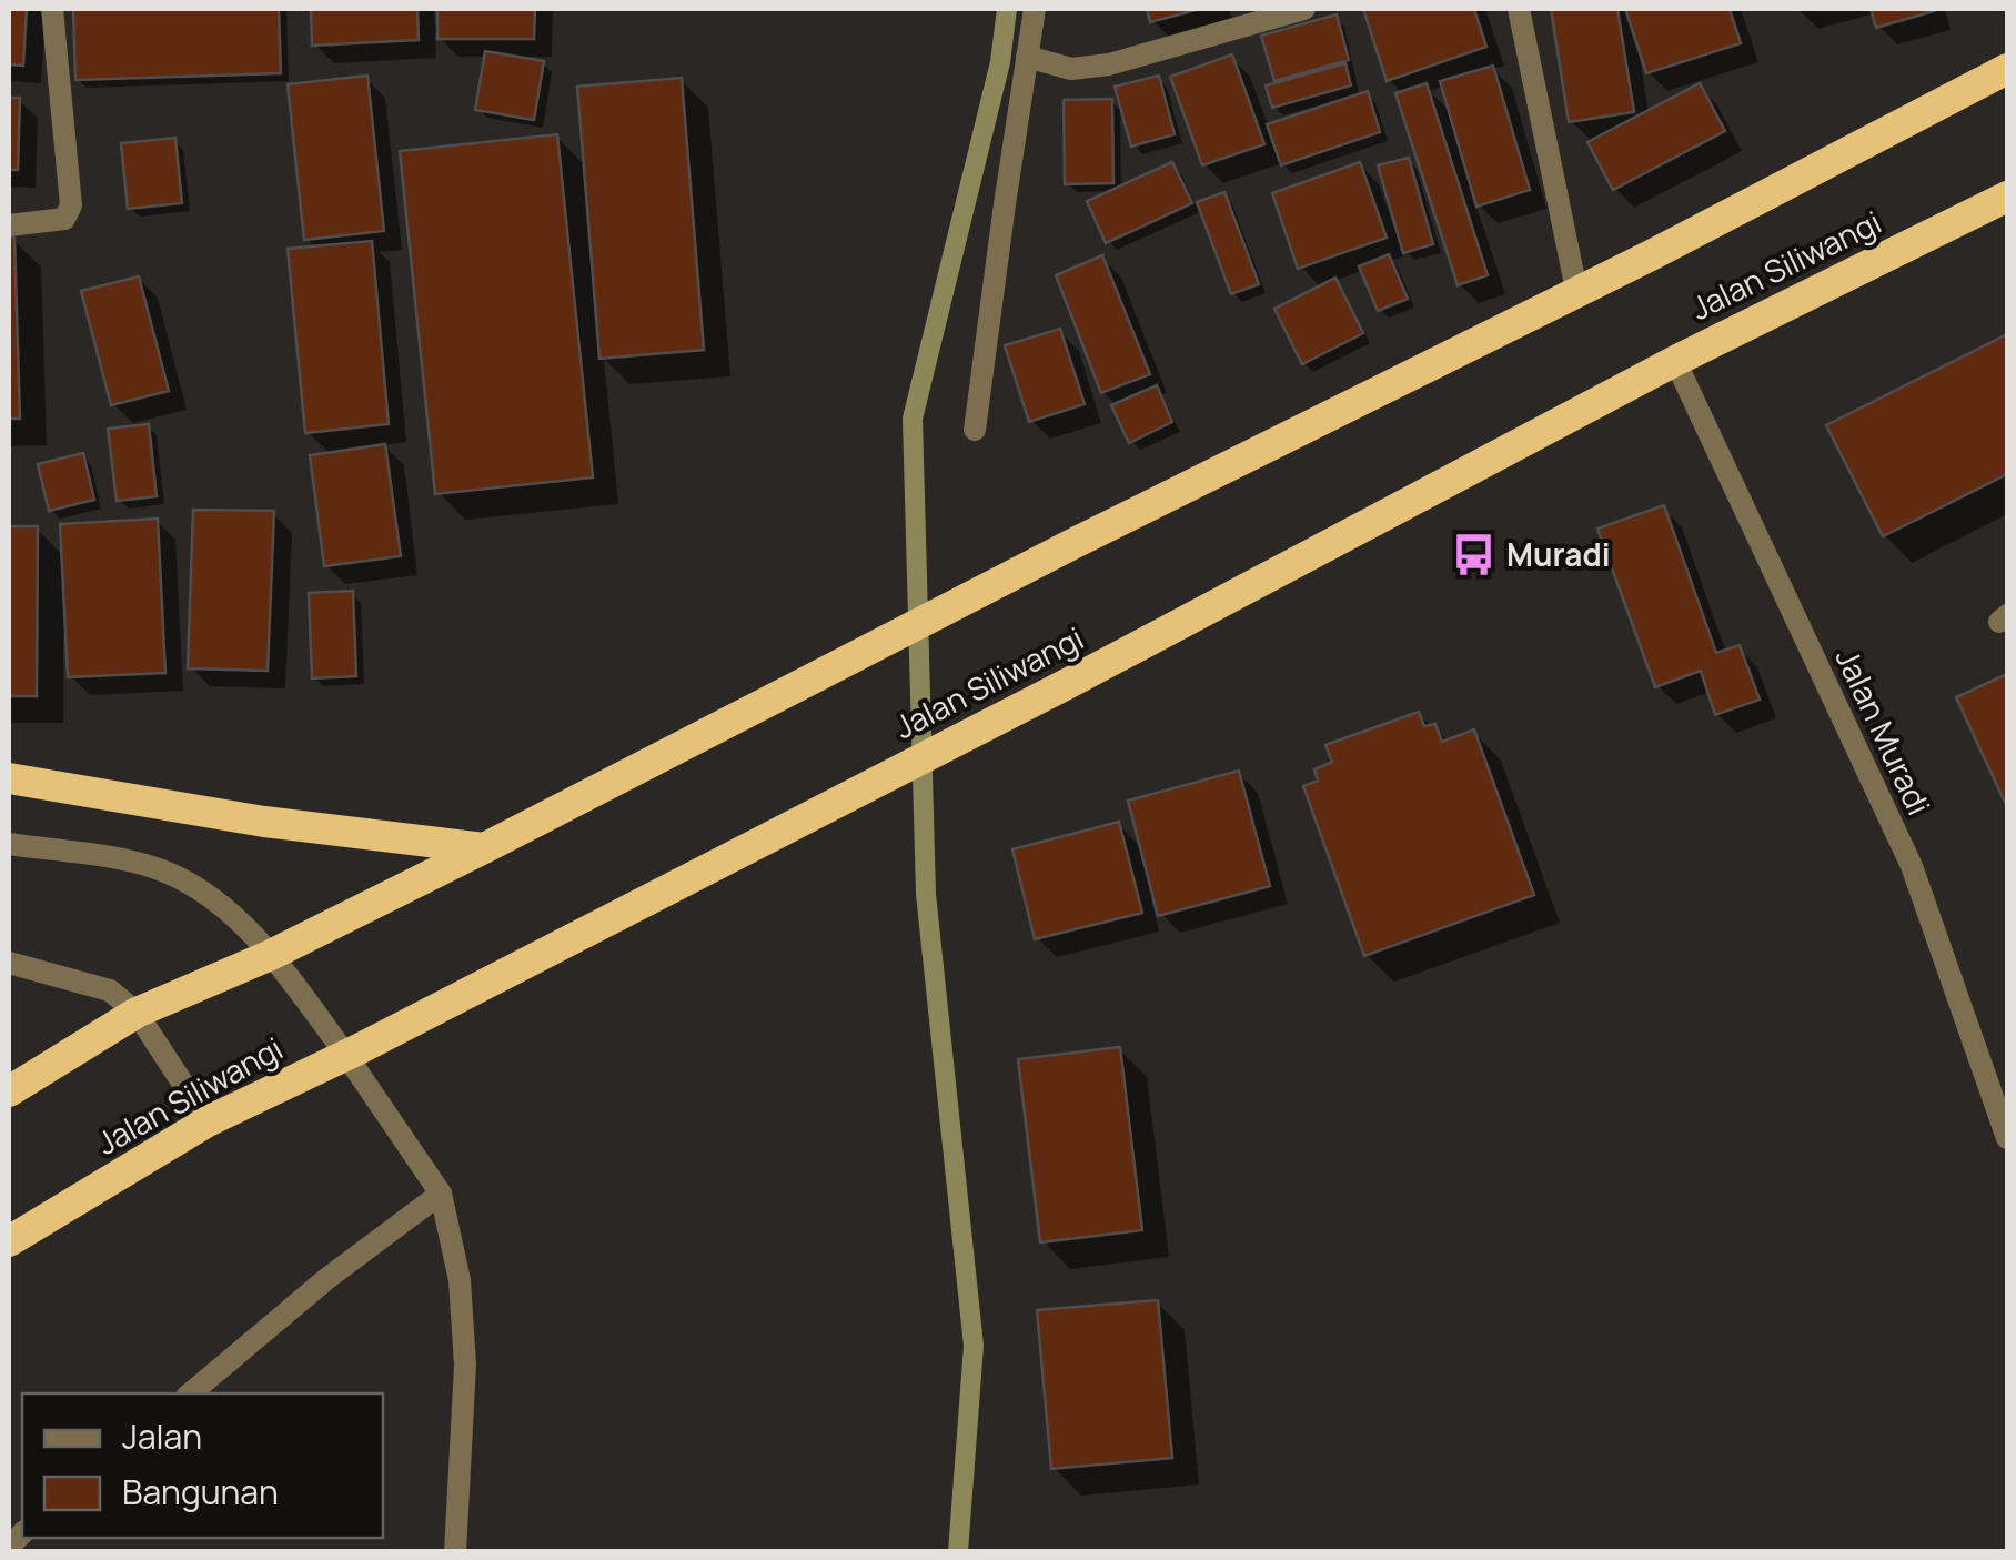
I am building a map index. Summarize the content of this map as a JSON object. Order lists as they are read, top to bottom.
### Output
{
  "streets": {
    "highway": ["Jalan Siliwangi"],
    "street": ["Jalan Muradi"]
  },
  "crossings": [
    ["Jalan Siliwangi", "Jalan Muradi"]
  ],
  "places": {
    "bus stop": ["Muradi"]
  },
  "legend": ["Jalan", "Bangunan"]
}
